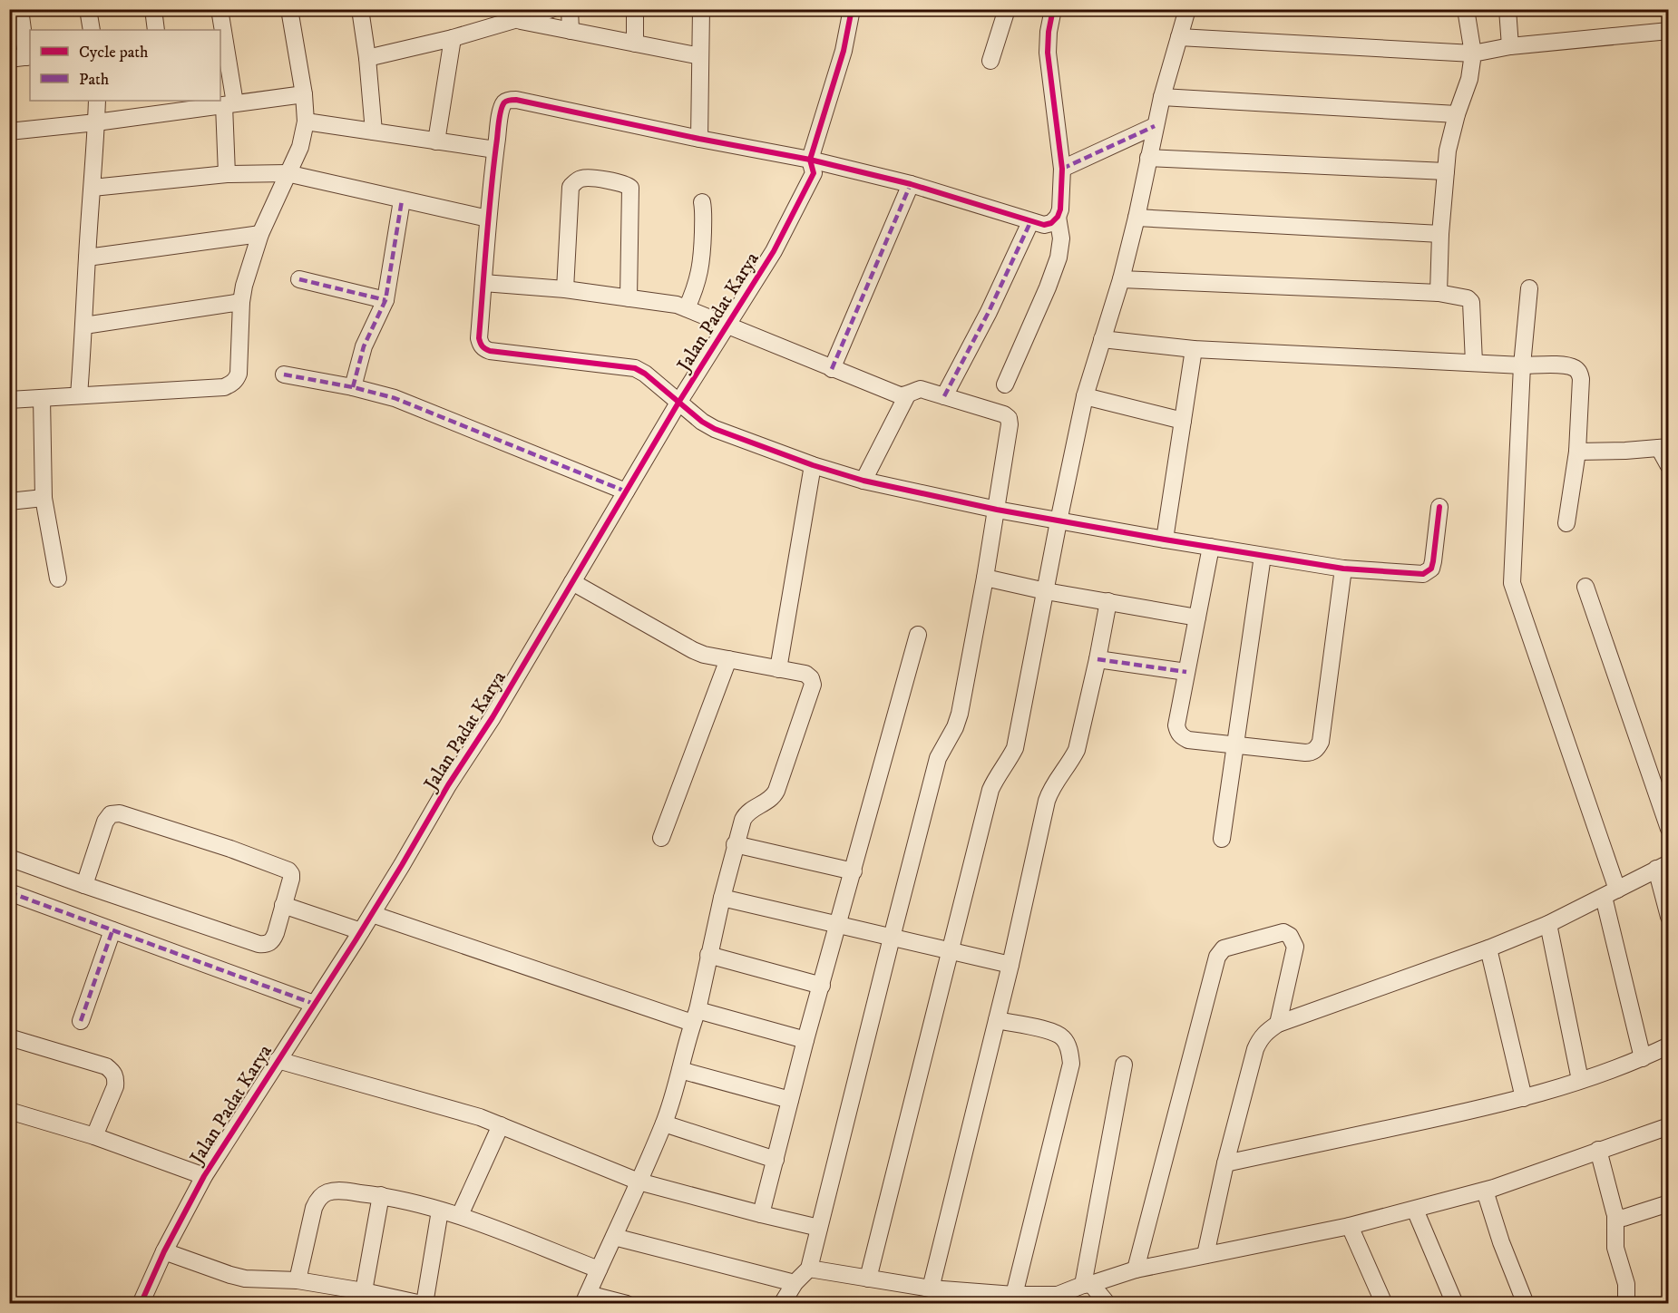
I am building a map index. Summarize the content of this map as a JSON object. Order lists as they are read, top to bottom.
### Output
{
  "streets": {
    "street": ["Jalan Padat Karya"]
  },
  "legend": ["Cycle path", "Path"]
}
